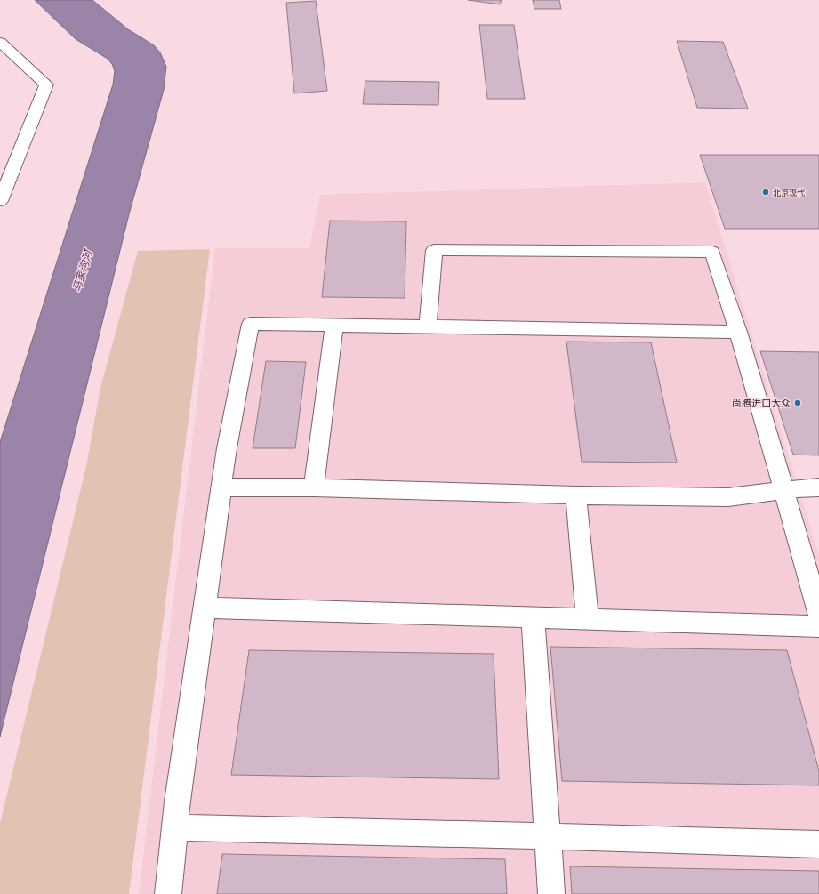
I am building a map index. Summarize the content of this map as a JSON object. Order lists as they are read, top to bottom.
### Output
{
  "water": ["马家沟河"],
  "places": ["北京现代", "尚腾进口大众"]
}
